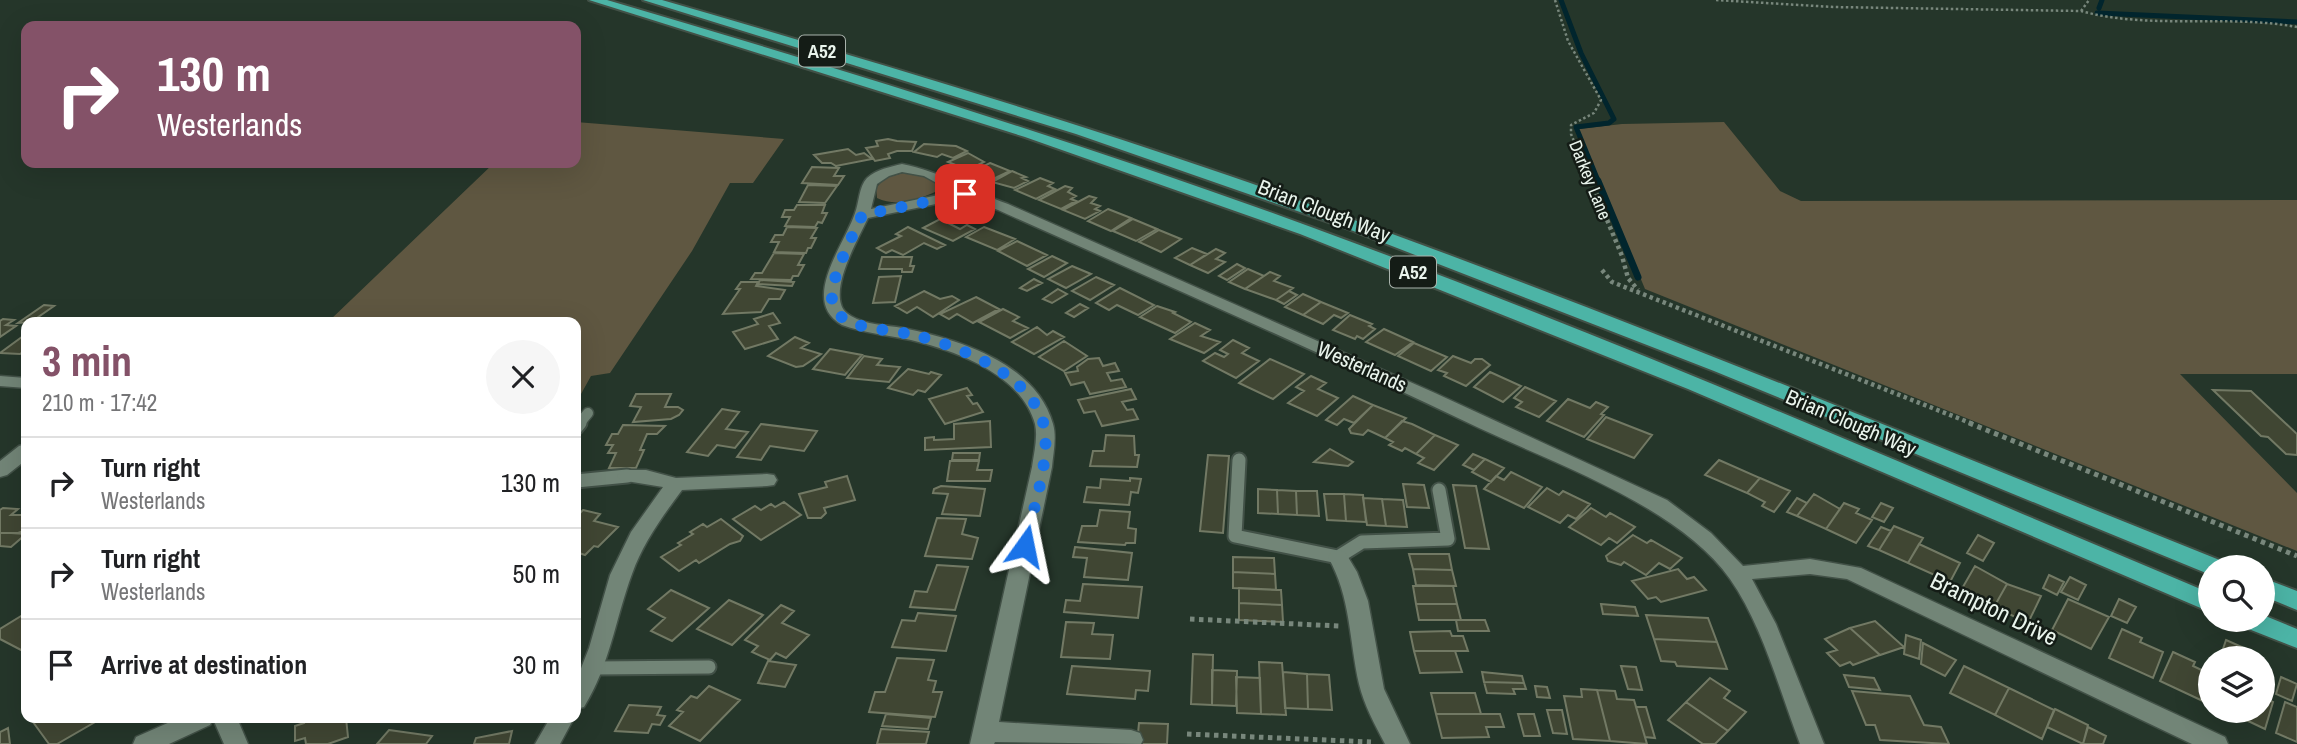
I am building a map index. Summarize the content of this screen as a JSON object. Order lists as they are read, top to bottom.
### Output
{
  "streets": {
    "highway": ["A52", "Brian Clough Way"],
    "street": ["Westerlands", "Brampton Drive"],
    "path": ["Darkey Lane"]
  },
  "crossings": [
    ["Westerlands", "Brampton Drive"]
  ],
  "page": {
    "turn": ["130 m", "Westerlands"],
    "heading": ["3 min", "210 m · 17:42"],
    "list": [
      {
        "name": "Turn right",
        "note": "Westerlands",
        "value": "130 m"
      },
      {
        "name": "Turn right",
        "note": "Westerlands",
        "value": "50 m"
      },
      {
        "name": "Arrive at destination",
        "value": "30 m"
      }
    ]
  }
}
